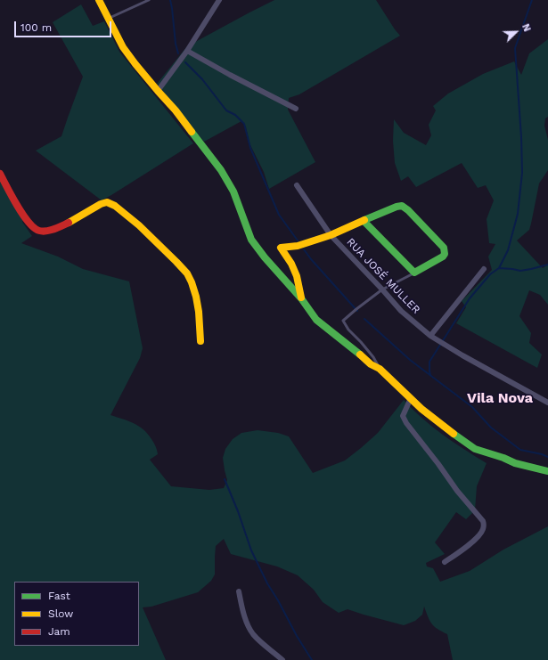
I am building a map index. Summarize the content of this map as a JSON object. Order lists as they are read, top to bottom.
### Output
{
  "streets": {
    "street": ["RUA JOSÉ MULLER"]
  },
  "districts": ["Vila Nova"],
  "legend": ["Fast", "Slow", "Jam"],
  "scale_bar": "100 m",
  "north": "top right"
}
